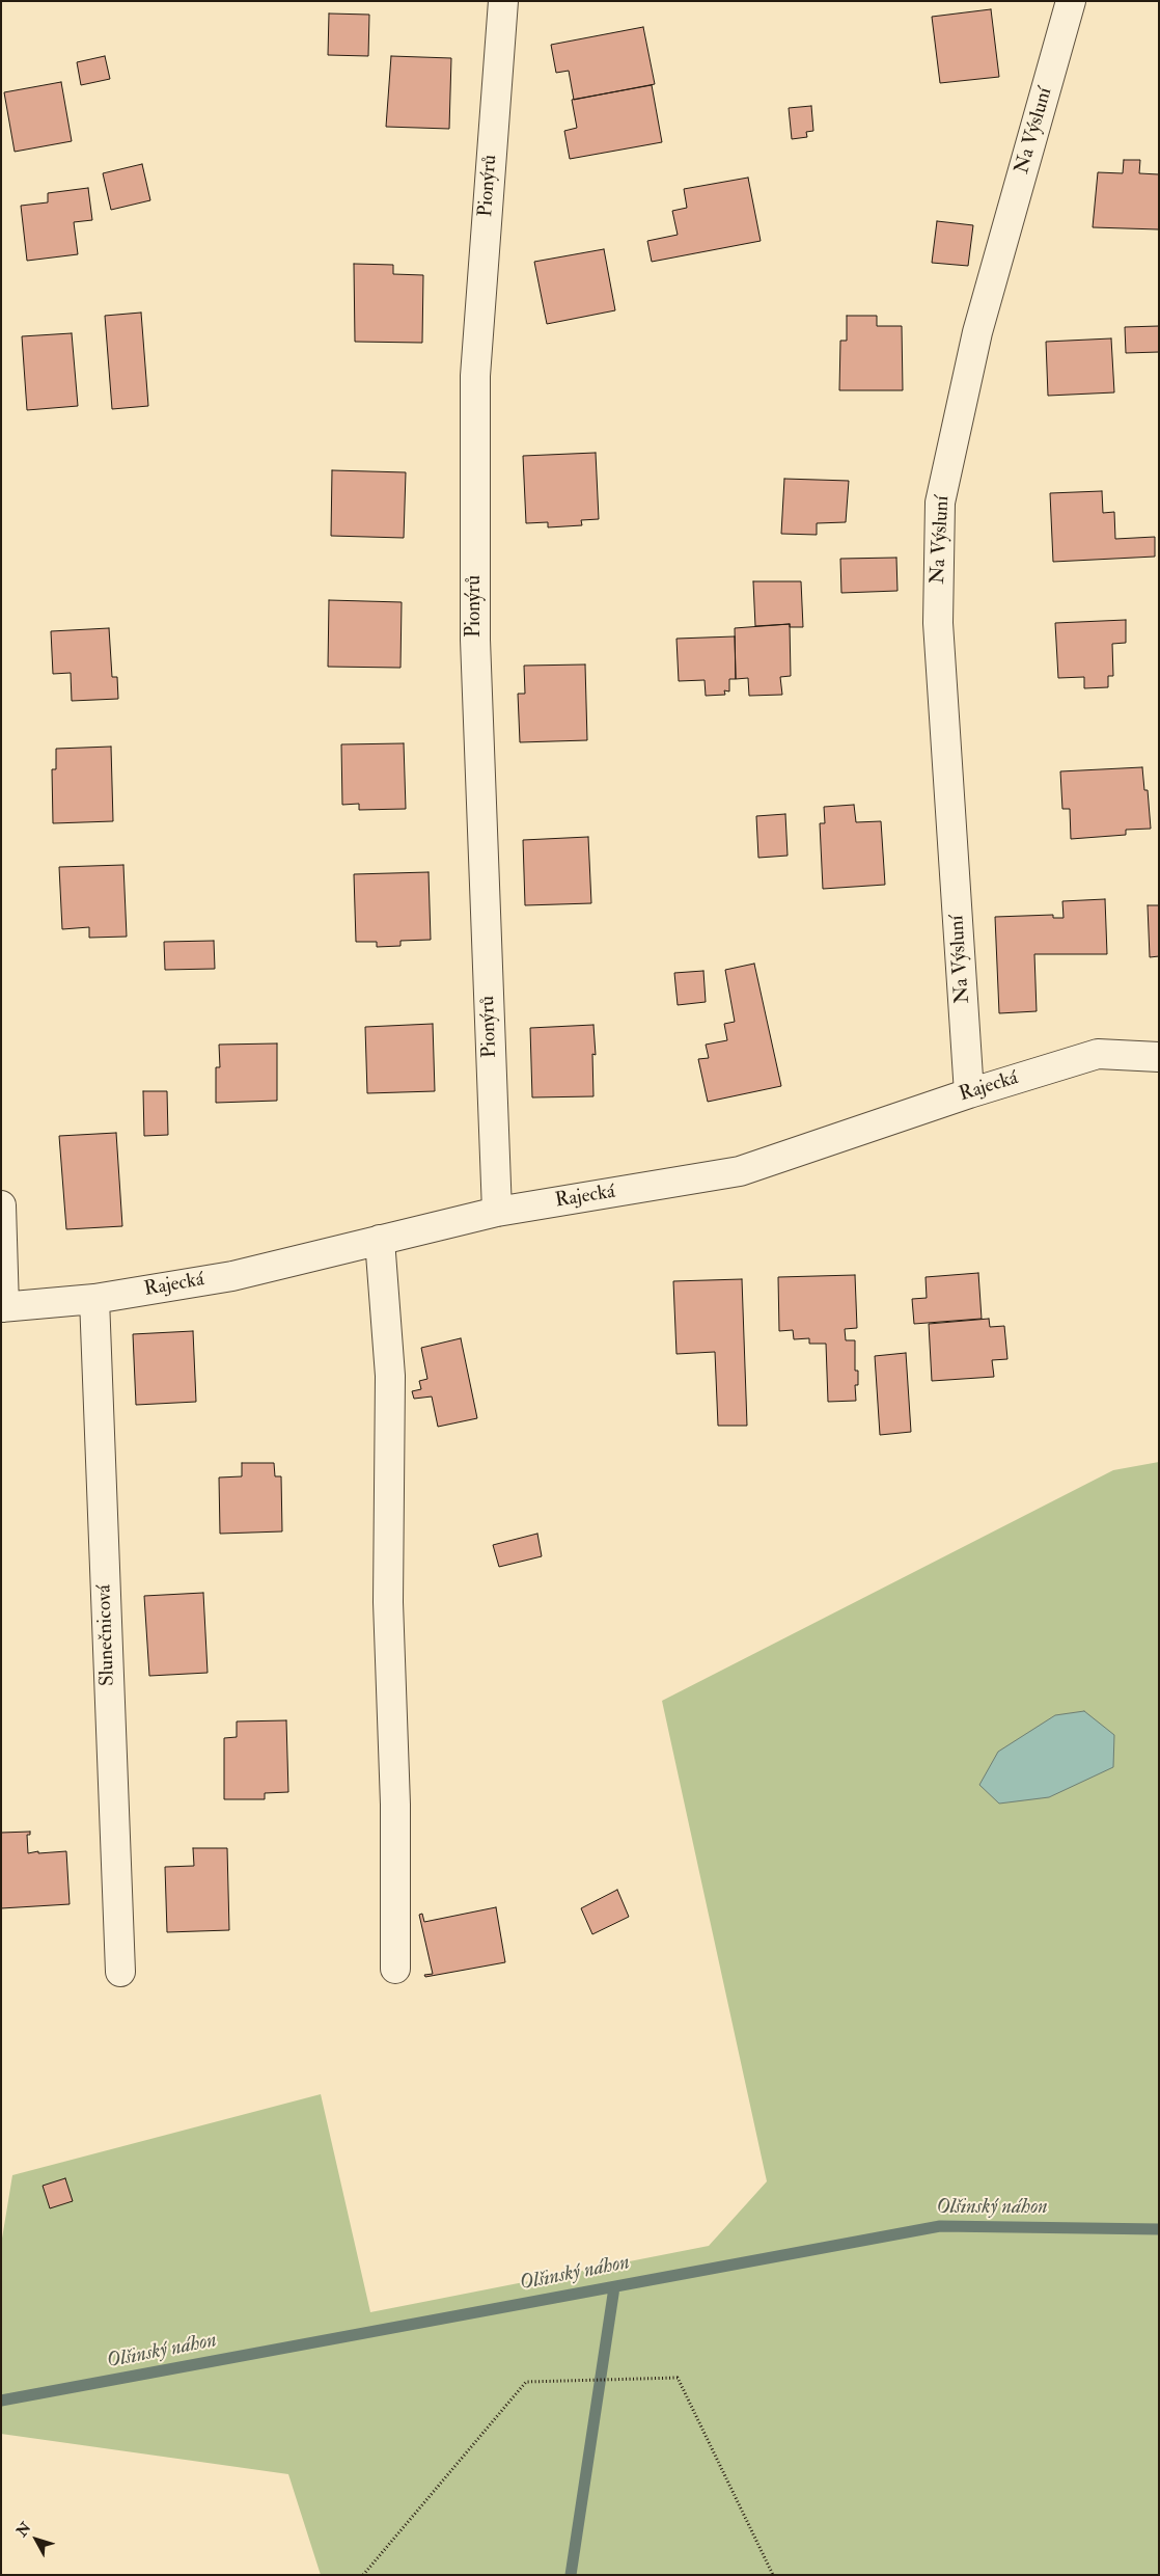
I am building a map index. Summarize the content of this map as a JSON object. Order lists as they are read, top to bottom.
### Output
{
  "streets": {
    "street": [
      "Na Výsluní",
      "Pionýrů",
      "Rajecká",
      "Slunečnicová"
    ]
  },
  "crossings": [
    ["Na Výsluní", "Rajecká"],
    ["Pionýrů", "Rajecká"],
    ["Rajecká", "Slunečnicová"]
  ],
  "water": ["Olšinský náhon"],
  "north": "top left"
}
